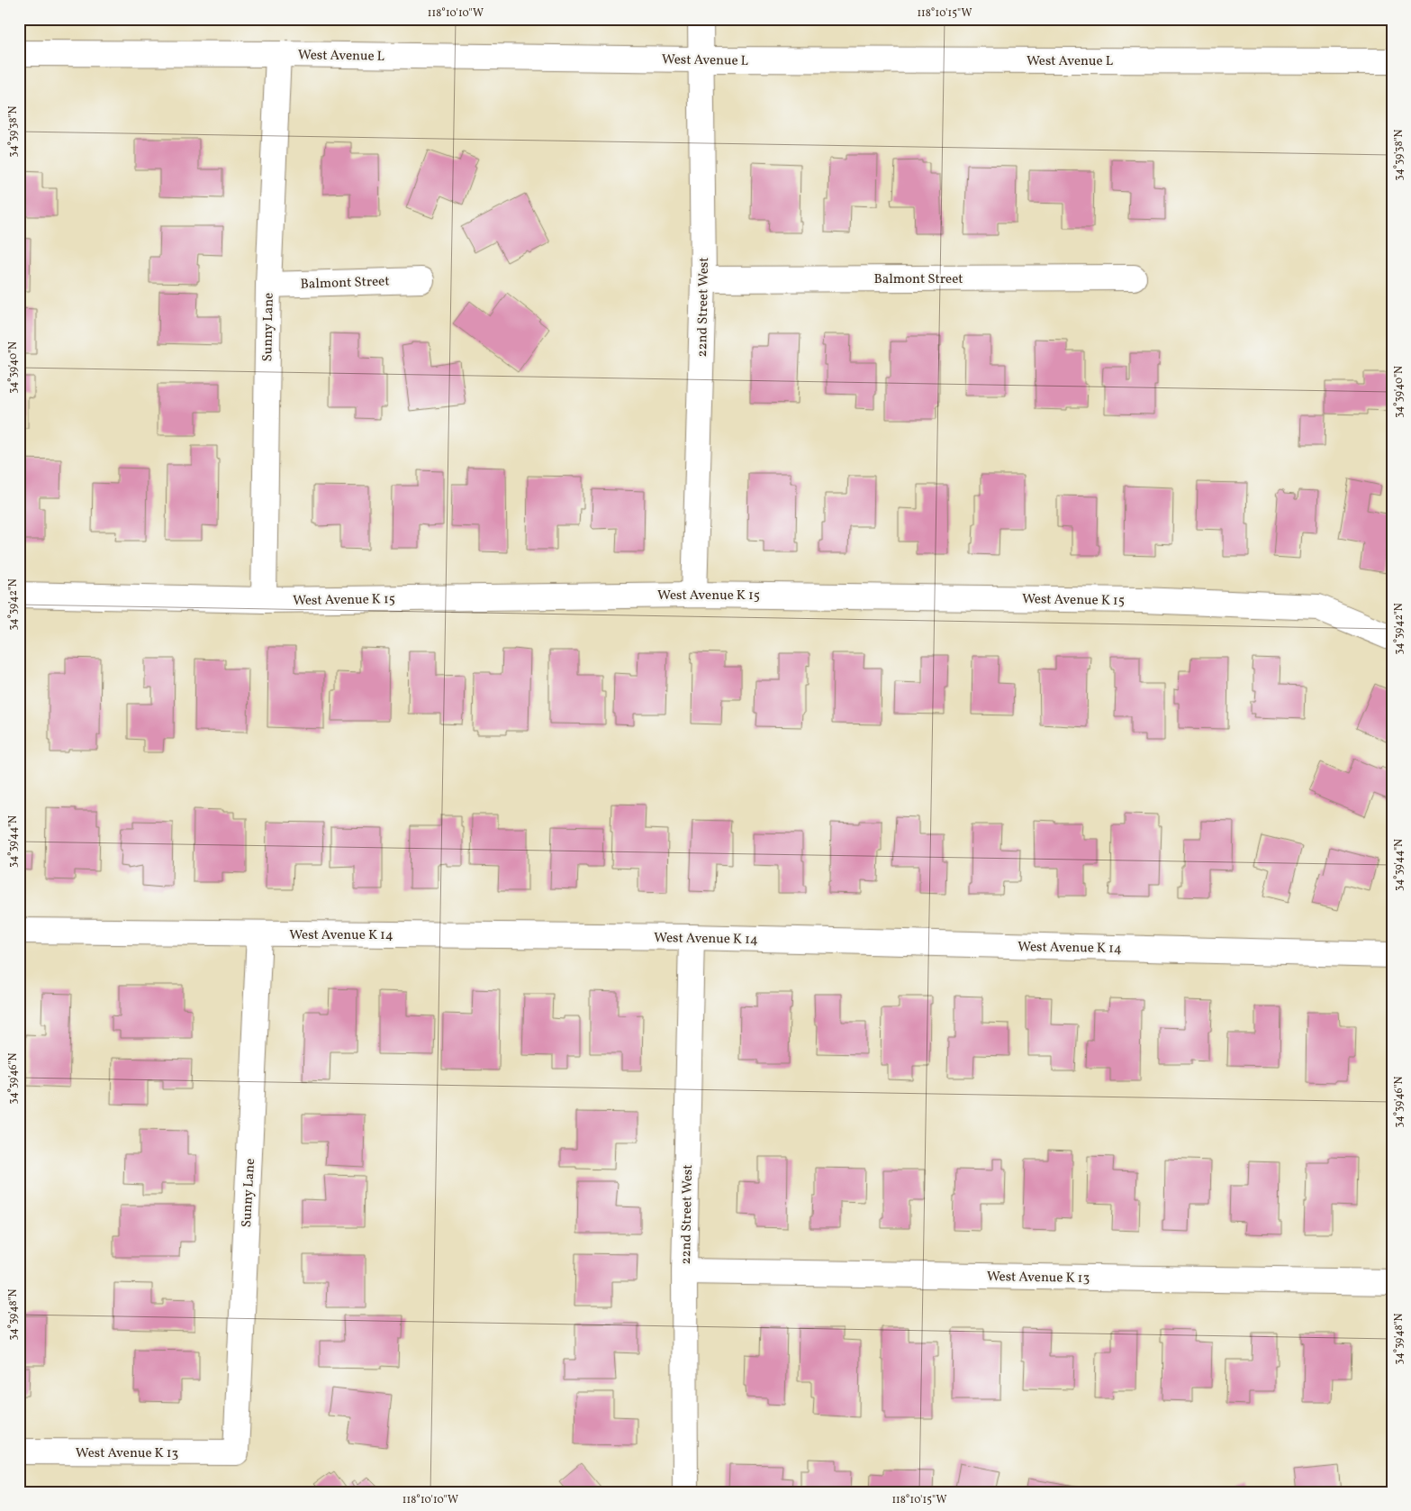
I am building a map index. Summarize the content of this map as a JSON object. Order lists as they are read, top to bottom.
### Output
{
  "streets": {
    "street": [
      "West Avenue L",
      "Balmont Street",
      "22nd Street West",
      "Sunny Lane",
      "West Avenue K 15",
      "West Avenue K 14",
      "West Avenue K 13"
    ]
  },
  "crossings": [
    ["West Avenue L", "22nd Street West"],
    ["West Avenue L", "Sunny Lane"],
    ["Balmont Street", "22nd Street West"],
    ["Balmont Street", "Sunny Lane"],
    ["22nd Street West", "West Avenue K 15"],
    ["22nd Street West", "West Avenue K 14"],
    ["22nd Street West", "West Avenue K 13"],
    ["Sunny Lane", "West Avenue K 15"],
    ["Sunny Lane", "West Avenue K 14"],
    ["Sunny Lane", "West Avenue K 13"]
  ],
  "coordinates": [
    "118°10'10\"W",
    "118°10'15\"W",
    "34°39'38\"N",
    "34°39'40\"N",
    "34°39'42\"N",
    "34°39'44\"N",
    "34°39'46\"N",
    "34°39'48\"N"
  ]
}
